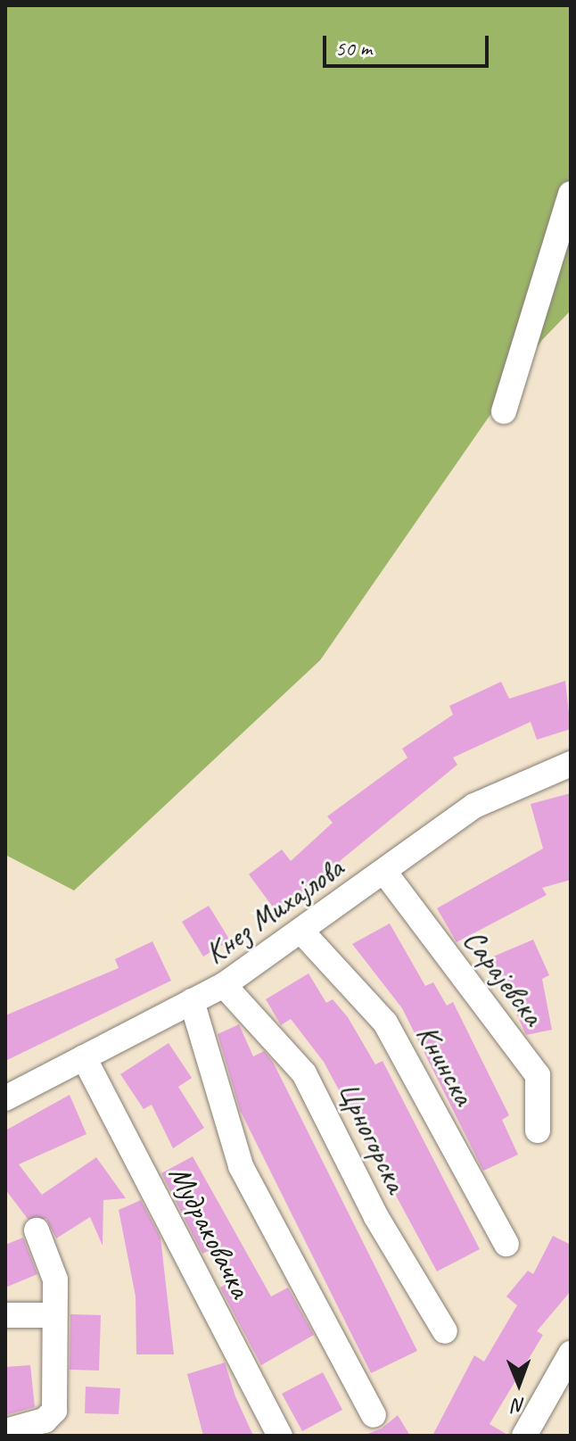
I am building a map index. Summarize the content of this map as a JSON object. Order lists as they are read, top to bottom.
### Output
{
  "streets": {
    "street": [
      "Кнез Михајлова",
      "Сарајевска",
      "Книнска",
      "Црногорска",
      "Мудраковачка"
    ]
  },
  "crossings": [
    ["Кнез Михајлова", "Сарајевска"],
    ["Кнез Михајлова", "Книнска"],
    ["Кнез Михајлова", "Црногорска"],
    ["Кнез Михајлова", "Мудраковачка"]
  ],
  "scale_bar": "50 m",
  "north": "bottom"
}
